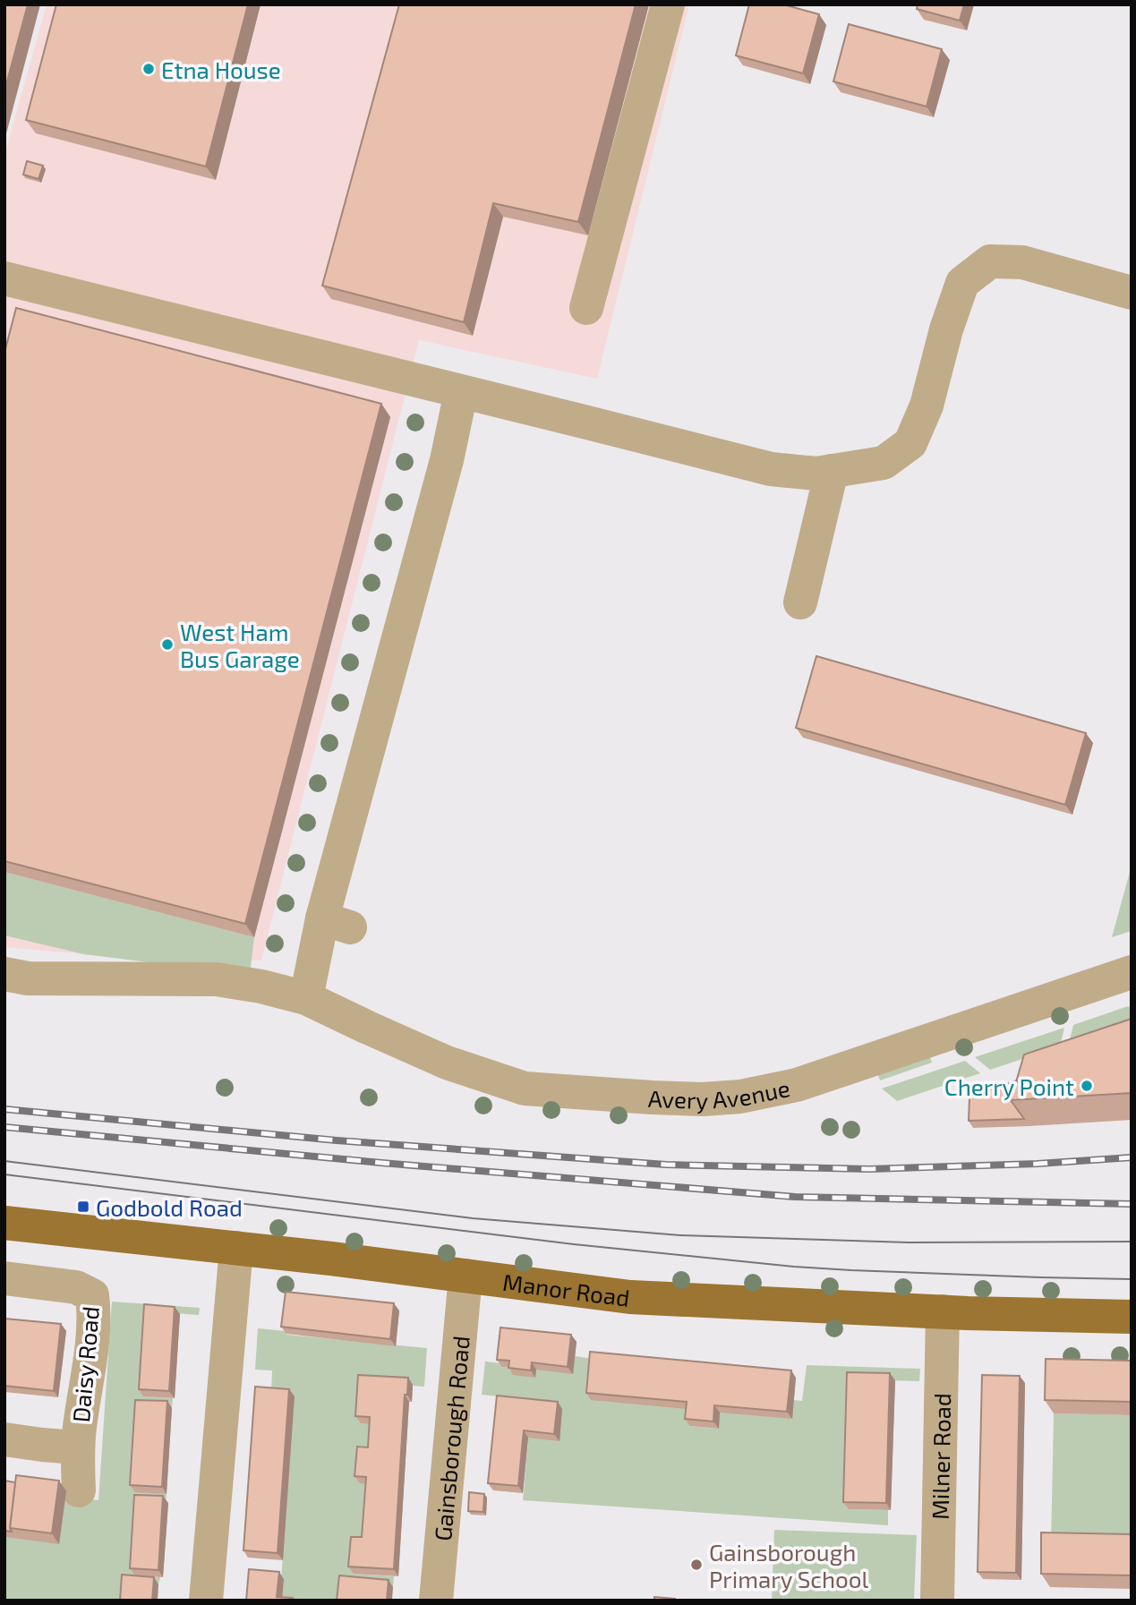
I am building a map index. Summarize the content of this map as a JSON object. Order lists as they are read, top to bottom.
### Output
{
  "streets": {
    "main road": ["Manor Road"],
    "street": [
      "Avery Avenue",
      "Daisy Road",
      "Gainsborough Road",
      "Milner Road"
    ]
  },
  "crossings": [
    ["Manor Road", "Gainsborough Road"],
    ["Manor Road", "Milner Road"]
  ],
  "places": {
    "other": [
      "Etna House",
      "West Ham Bus Garage",
      "Cherry Point",
      "Gainsborough Primary School"
    ],
    "transit": ["Godbold Road"]
  }
}
